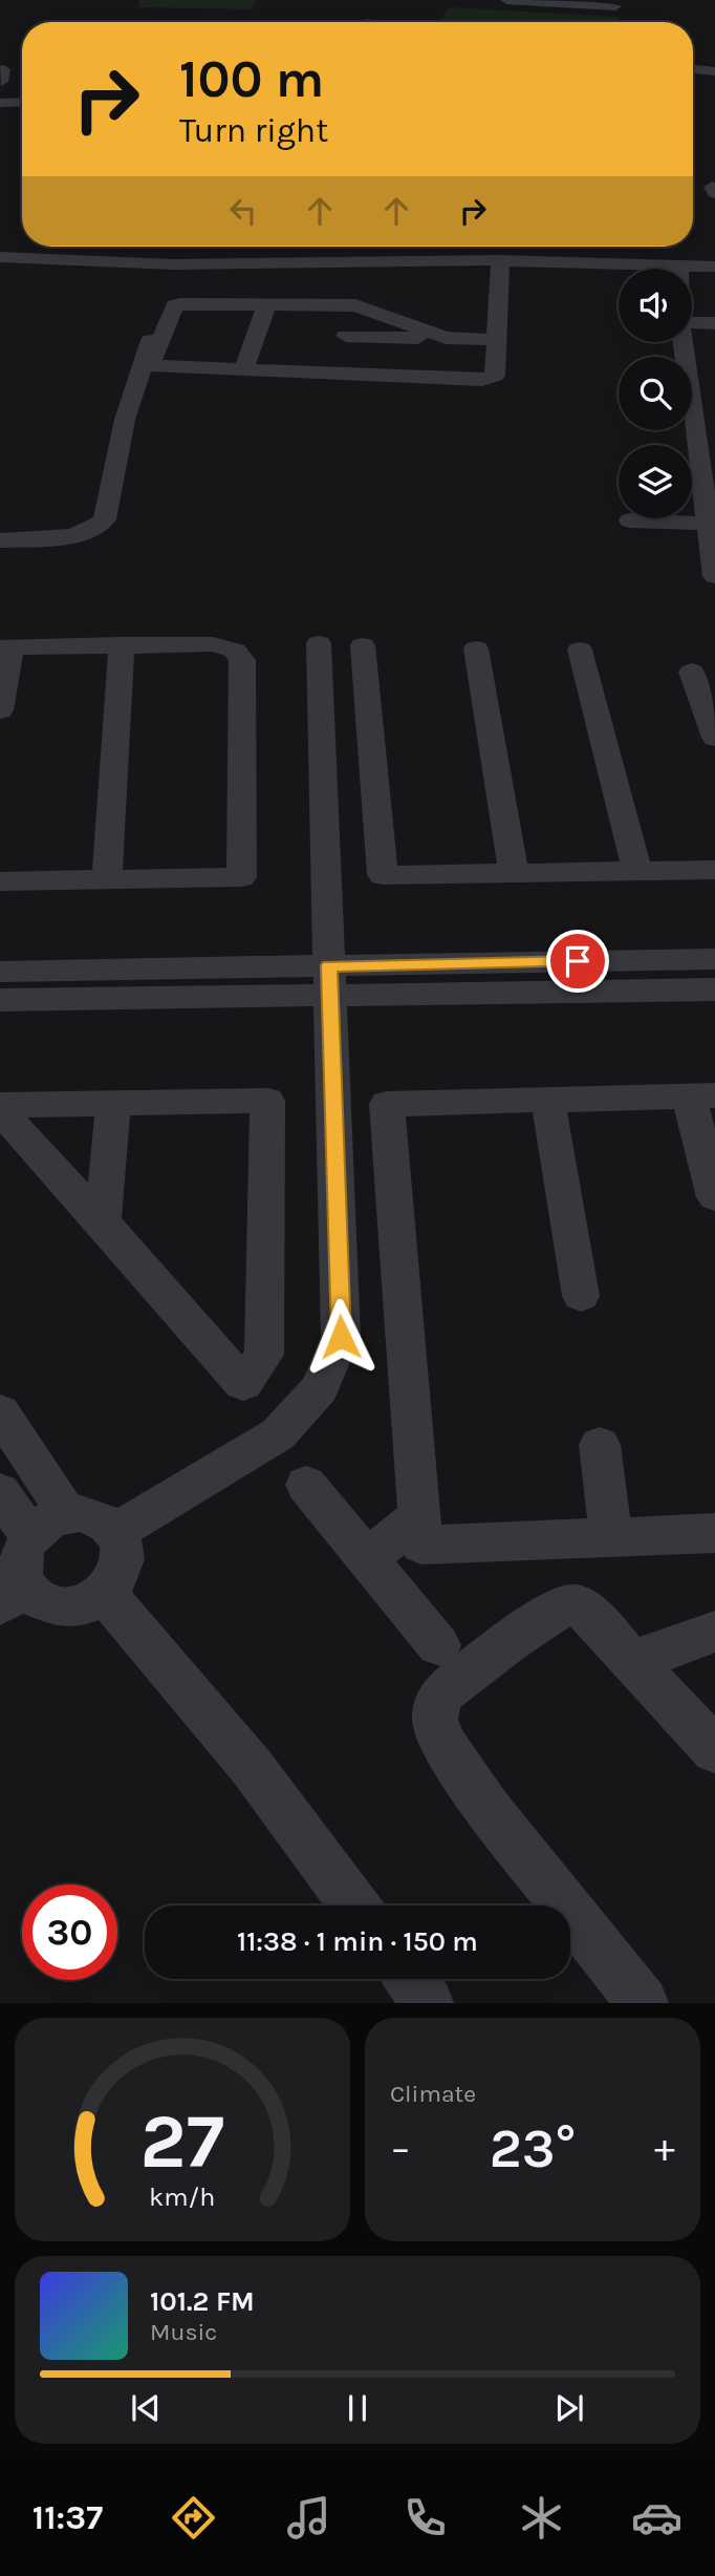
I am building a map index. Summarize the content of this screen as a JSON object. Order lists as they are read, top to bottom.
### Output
{
  "page": {
    "turn": ["100 m", "Turn right"],
    "limit": "30",
    "trip": "11:38 · 1 min · 150 m",
    "tile": "Climate",
    "heat": ["−", "23°", "+"],
    "song": ["101.2 FM", "Music"],
    "tabs": "11:37",
    "gauge": ["27", "km/h"]
  }
}
